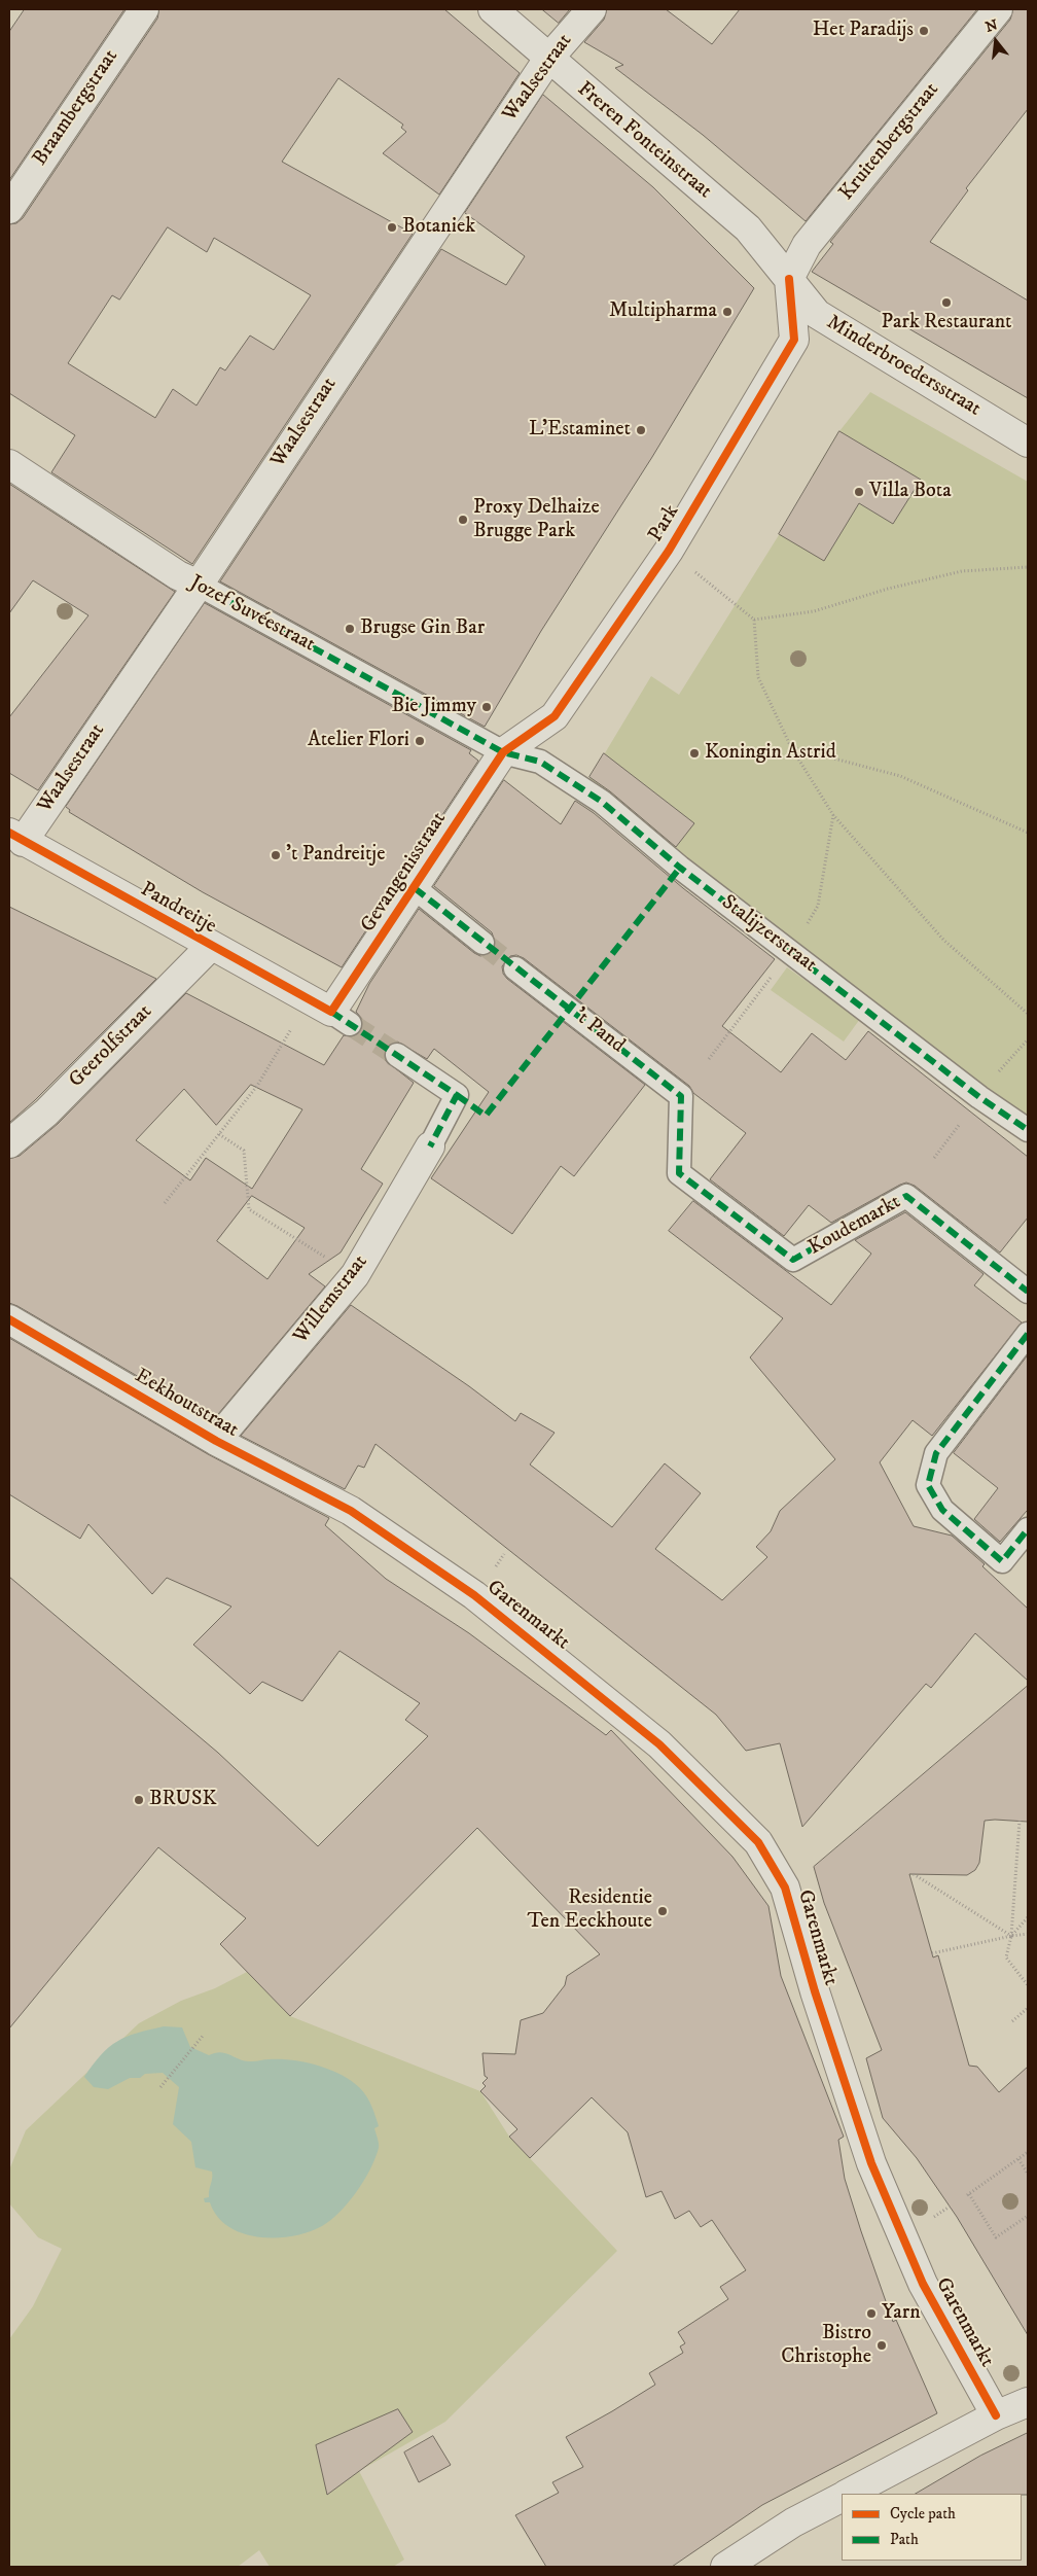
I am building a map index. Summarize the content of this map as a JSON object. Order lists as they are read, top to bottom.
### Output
{
  "streets": {
    "street": [
      "Waalsestraat",
      "Braambergstraat",
      "Freren Fonteinstraat",
      "Kruitenbergstraat",
      "Minderbroedersstraat",
      "Park",
      "Jozef Suvéestraat",
      "Gevangenisstraat",
      "Pandreitje",
      "Stalijzerstraat",
      "'t Pand",
      "Geerolfstraat",
      "Koudemarkt",
      "Willemstraat",
      "Eekhoutstraat",
      "Garenmarkt"
    ]
  },
  "crossings": [
    ["Waalsestraat", "Freren Fonteinstraat"],
    ["Waalsestraat", "Jozef Suvéestraat"],
    ["Waalsestraat", "Pandreitje"],
    ["Freren Fonteinstraat", "Kruitenbergstraat"],
    ["Freren Fonteinstraat", "Minderbroedersstraat"],
    ["Freren Fonteinstraat", "Park"],
    ["Kruitenbergstraat", "Minderbroedersstraat"],
    ["Kruitenbergstraat", "Park"],
    ["Minderbroedersstraat", "Park"],
    ["Park", "Jozef Suvéestraat"],
    ["Park", "Gevangenisstraat"],
    ["Park", "Stalijzerstraat"],
    ["Jozef Suvéestraat", "Gevangenisstraat"],
    ["Jozef Suvéestraat", "Stalijzerstraat"],
    ["Gevangenisstraat", "Pandreitje"],
    ["Gevangenisstraat", "Stalijzerstraat"],
    ["Pandreitje", "Geerolfstraat"],
    ["'t Pand", "Koudemarkt"],
    ["Willemstraat", "Eekhoutstraat"],
    ["Eekhoutstraat", "Garenmarkt"]
  ],
  "places": [
    "Het Paradijs",
    "Botaniek",
    "Park Restaurant",
    "Multipharma",
    "L'Estaminet",
    "Villa Bota",
    "Proxy Delhaize Brugge Park",
    "Brugse Gin Bar",
    "Bie Jimmy",
    "Atelier Flori",
    "Koningin Astrid",
    "'t Pandreitje",
    "BRUSK",
    "Residentie Ten Eeckhoute",
    "Yarn",
    "Bistro Christophe"
  ],
  "legend": ["Cycle path", "Path"],
  "north": "top"
}
